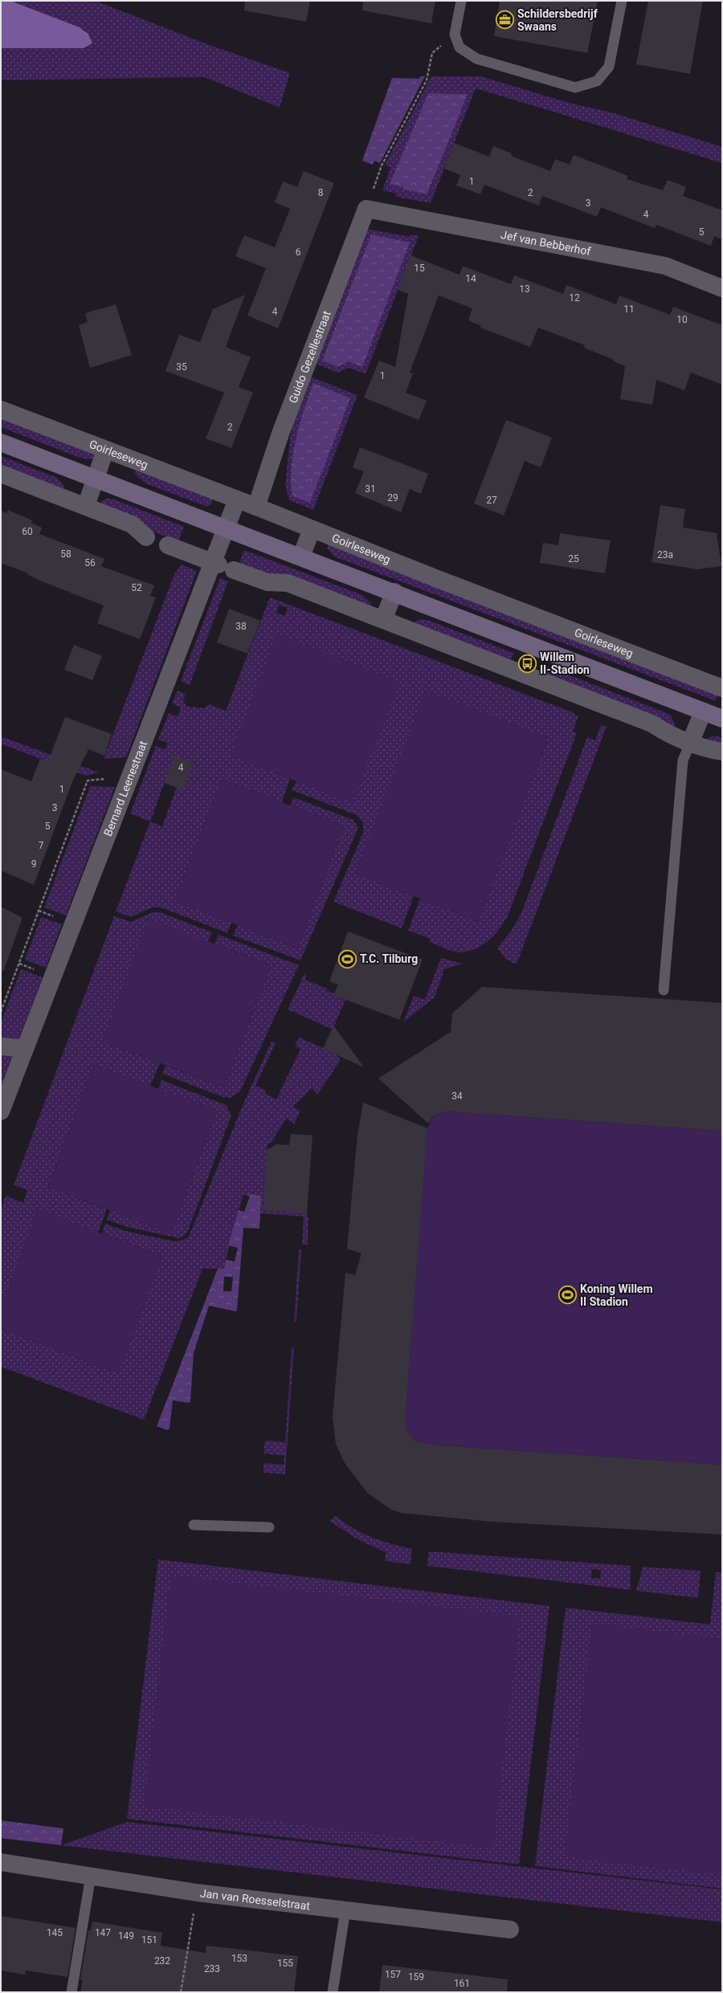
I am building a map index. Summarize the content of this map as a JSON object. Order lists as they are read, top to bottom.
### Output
{
  "streets": {
    "street": [
      "Jef van Bebberhof",
      "Guido Gezellestraat",
      "Goirleseweg",
      "Bernard Leenestraat",
      "Jan van Roesselstraat"
    ]
  },
  "crossings": [
    ["Jef van Bebberhof", "Guido Gezellestraat"],
    ["Guido Gezellestraat", "Goirleseweg"],
    ["Goirleseweg", "Bernard Leenestraat"]
  ],
  "places": {
    "office": ["Schildersbedrijf Swaans"],
    "bus stop": ["Willem II-Stadion"],
    "sports": ["T.C. Tilburg", "Koning Willem II Stadion"]
  },
  "house_numbers": [
    "1",
    "8",
    "2",
    "3",
    "4",
    "5",
    "6",
    "15",
    "14",
    "13",
    "12",
    "11",
    "4",
    "10",
    "35",
    "1",
    "2",
    "31",
    "29",
    "27",
    "60",
    "58",
    "23a",
    "25",
    "56",
    "52",
    "38",
    "4",
    "1",
    "3",
    "5",
    "7",
    "9",
    "34",
    "145",
    "147",
    "149",
    "151",
    "153",
    "232",
    "155",
    "233",
    "157",
    "159",
    "161"
  ]
}
